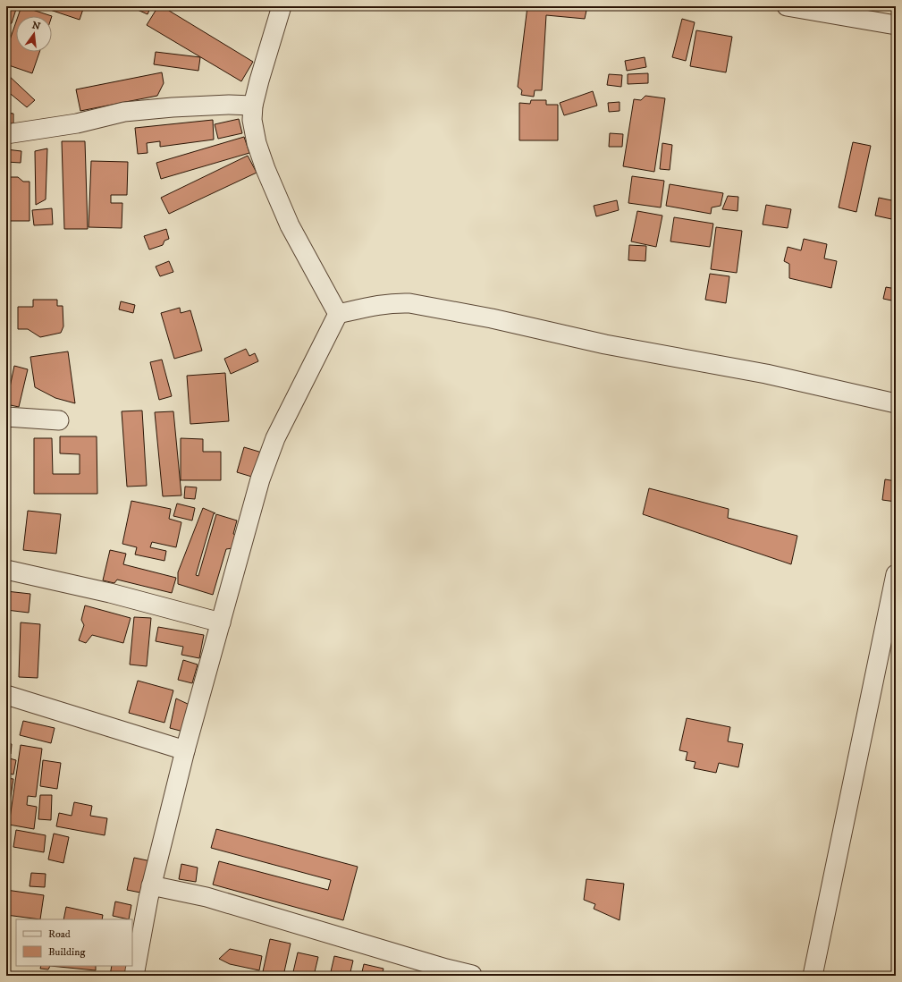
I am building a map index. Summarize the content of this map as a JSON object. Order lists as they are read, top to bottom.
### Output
{
  "legend": ["Road", "Building"],
  "north": "top"
}
